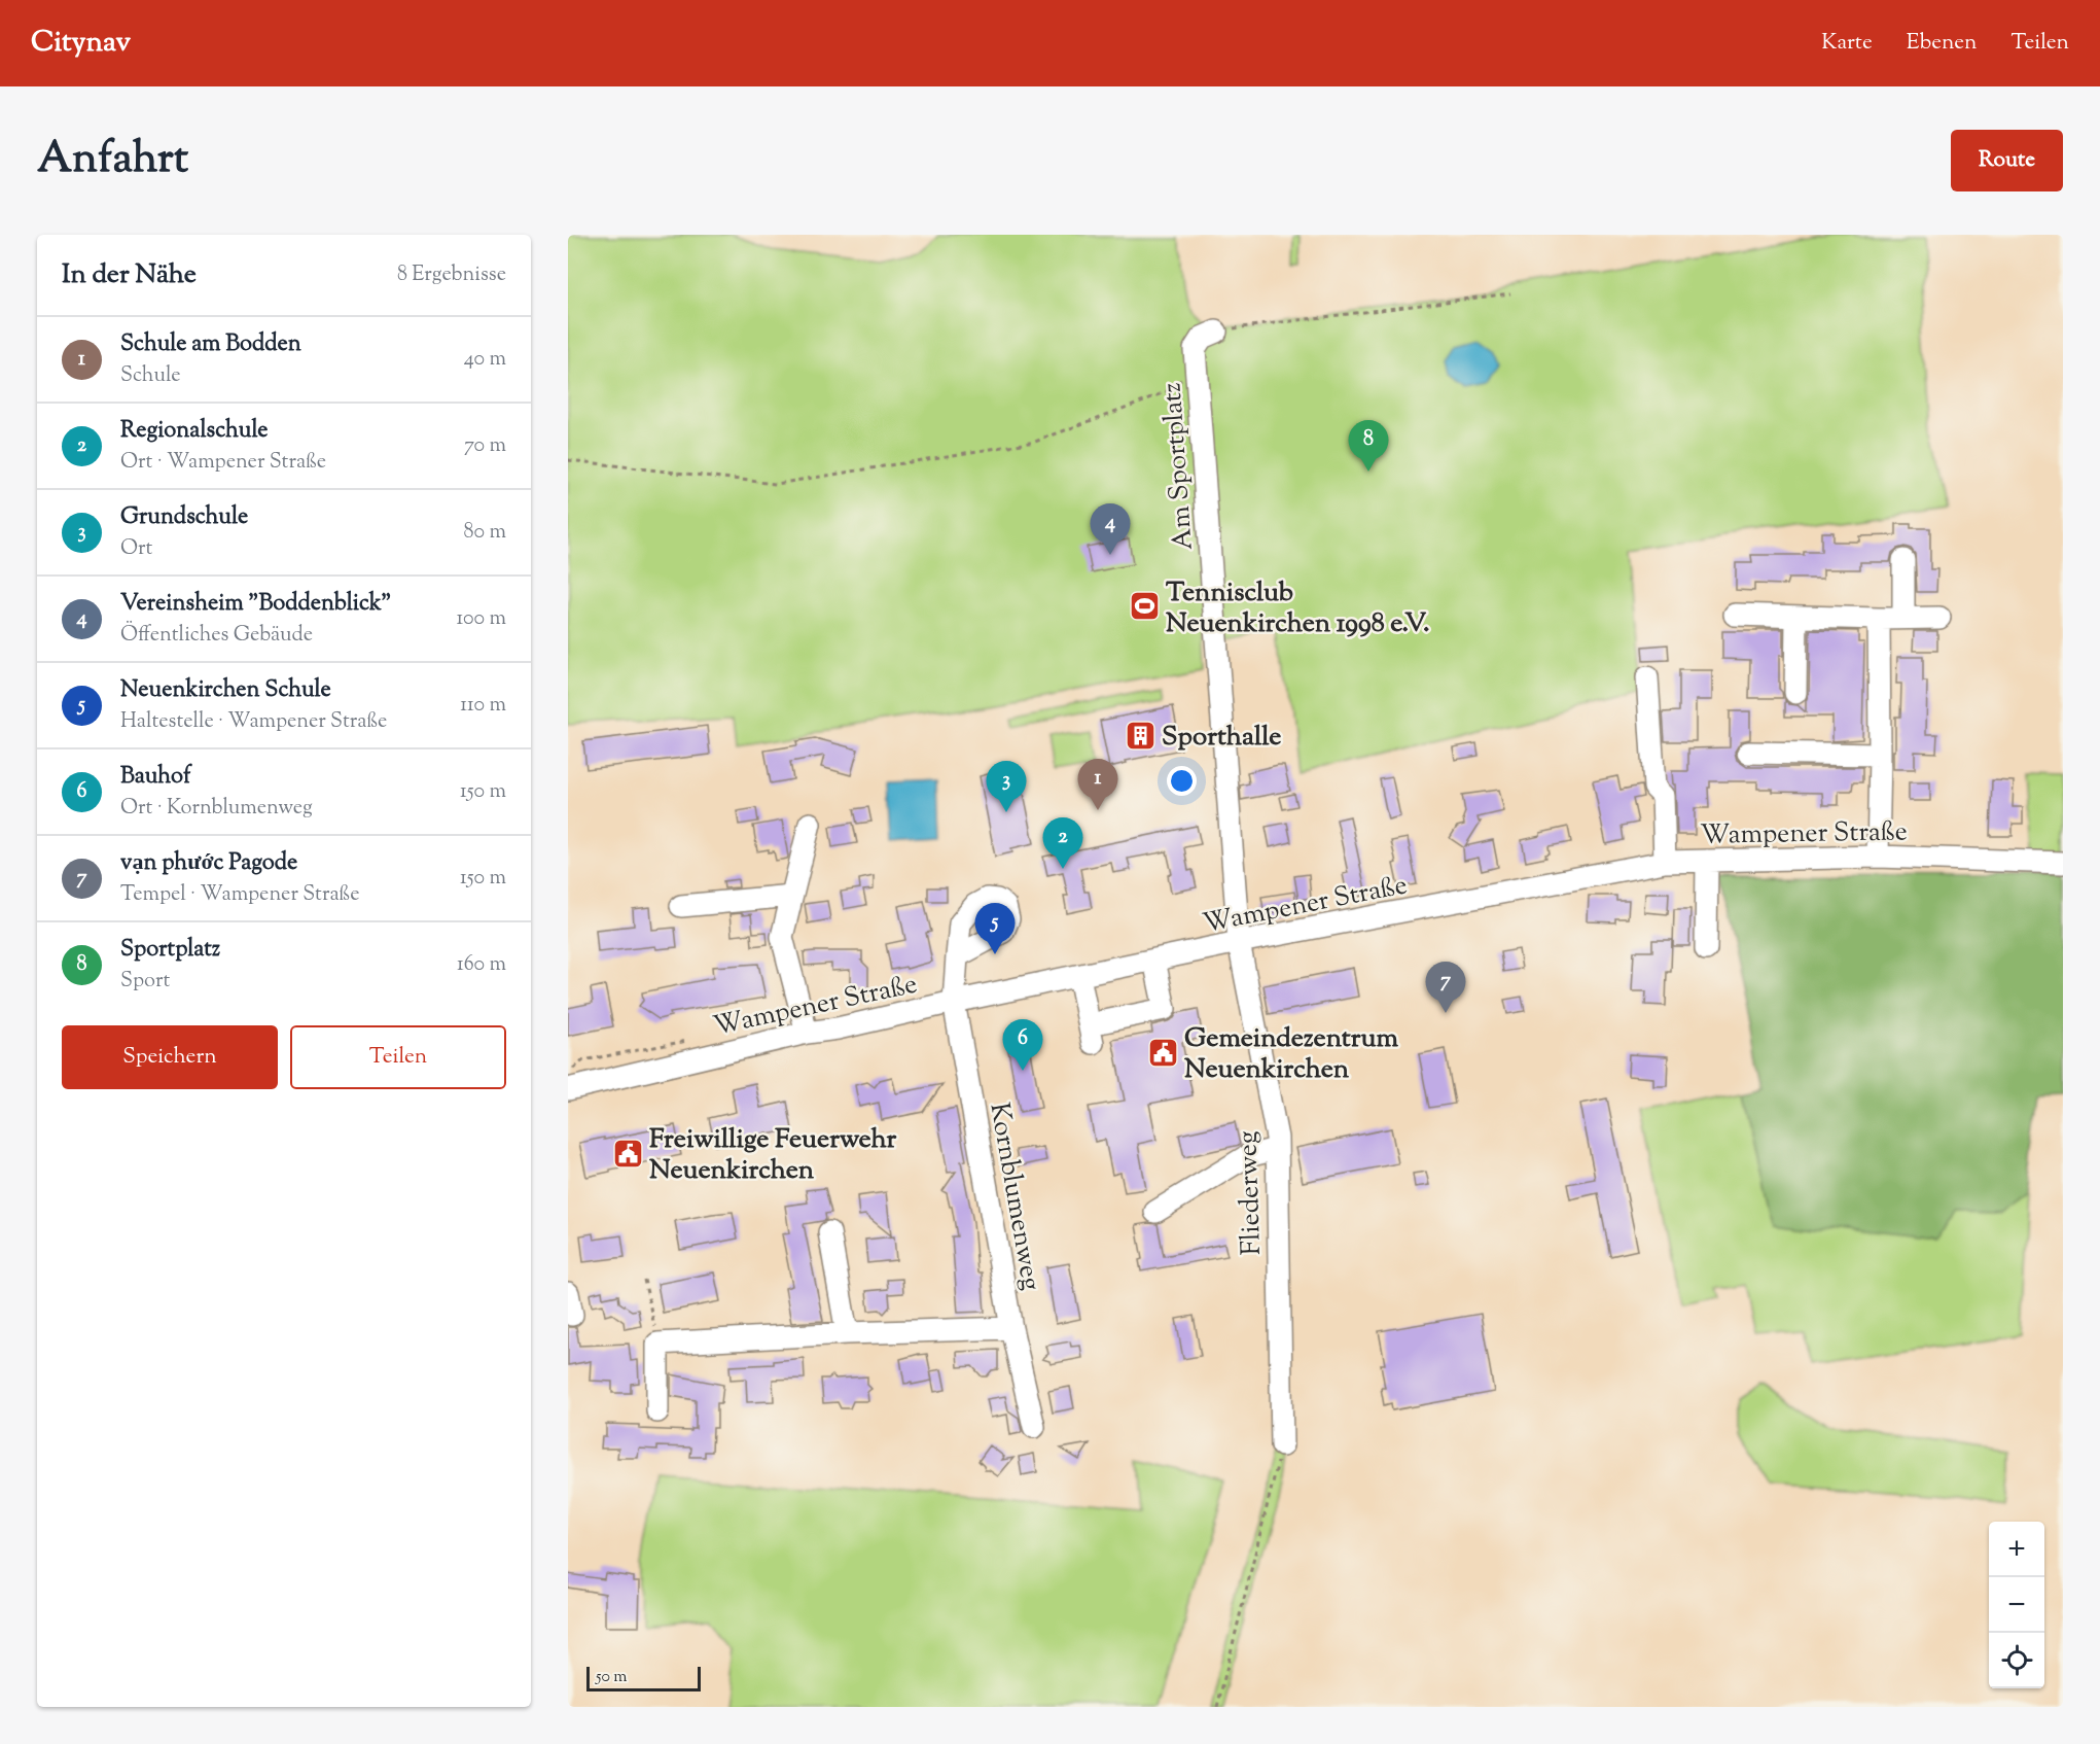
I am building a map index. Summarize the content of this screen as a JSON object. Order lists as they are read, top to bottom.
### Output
{
  "streets": {
    "street": [
      "Am Sportplatz",
      "Wampener Straße",
      "Fliederweg",
      "Kornblumenweg"
    ]
  },
  "crossings": [
    ["Am Sportplatz", "Wampener Straße"],
    ["Am Sportplatz", "Fliederweg"],
    ["Wampener Straße", "Fliederweg"],
    ["Wampener Straße", "Kornblumenweg"]
  ],
  "places": {
    "sports": ["Tennisclub Neuenkirchen 1998 e.V."],
    "building": ["Sporthalle"],
    "public building": ["Gemeindezentrum Neuenkirchen", "Freiwillige Feuerwehr Neuenkirchen"]
  },
  "scale_bar": "50 m",
  "page": {
    "header": "Citynav",
    "nav": ["Karte", "Ebenen", "Teilen"],
    "title": "Anfahrt",
    "buttons": [
      "Route",
      ["Speichern", "Teilen"]
    ],
    "heading": ["In der Nähe", "8 Ergebnisse"],
    "list": [
      {
        "mark": "1",
        "name": "Schule am Bodden",
        "note": "Schule",
        "value": "40 m"
      },
      {
        "mark": "2",
        "name": "Regionalschule",
        "note": "Ort · Wampener Straße",
        "value": "70 m"
      },
      {
        "mark": "3",
        "name": "Grundschule",
        "note": "Ort",
        "value": "80 m"
      },
      {
        "mark": "4",
        "name": "Vereinsheim \"Boddenblick\"",
        "note": "Öffentliches Gebäude",
        "value": "100 m"
      },
      {
        "mark": "5",
        "name": "Neuenkirchen Schule",
        "note": "Haltestelle · Wampener Straße",
        "value": "110 m"
      },
      {
        "mark": "6",
        "name": "Bauhof",
        "note": "Ort · Kornblumenweg",
        "value": "150 m"
      },
      {
        "mark": "7",
        "name": "vạn phước Pagode",
        "note": "Tempel · Wampener Straße",
        "value": "150 m"
      },
      {
        "mark": "8",
        "name": "Sportplatz",
        "note": "Sport",
        "value": "160 m"
      }
    ],
    "pins": [
      "8",
      "4",
      "1",
      "3",
      "2",
      "5",
      "7",
      "6"
    ],
    "map_buttons": ["+", "−"],
    "scale": "50 m"
  }
}
